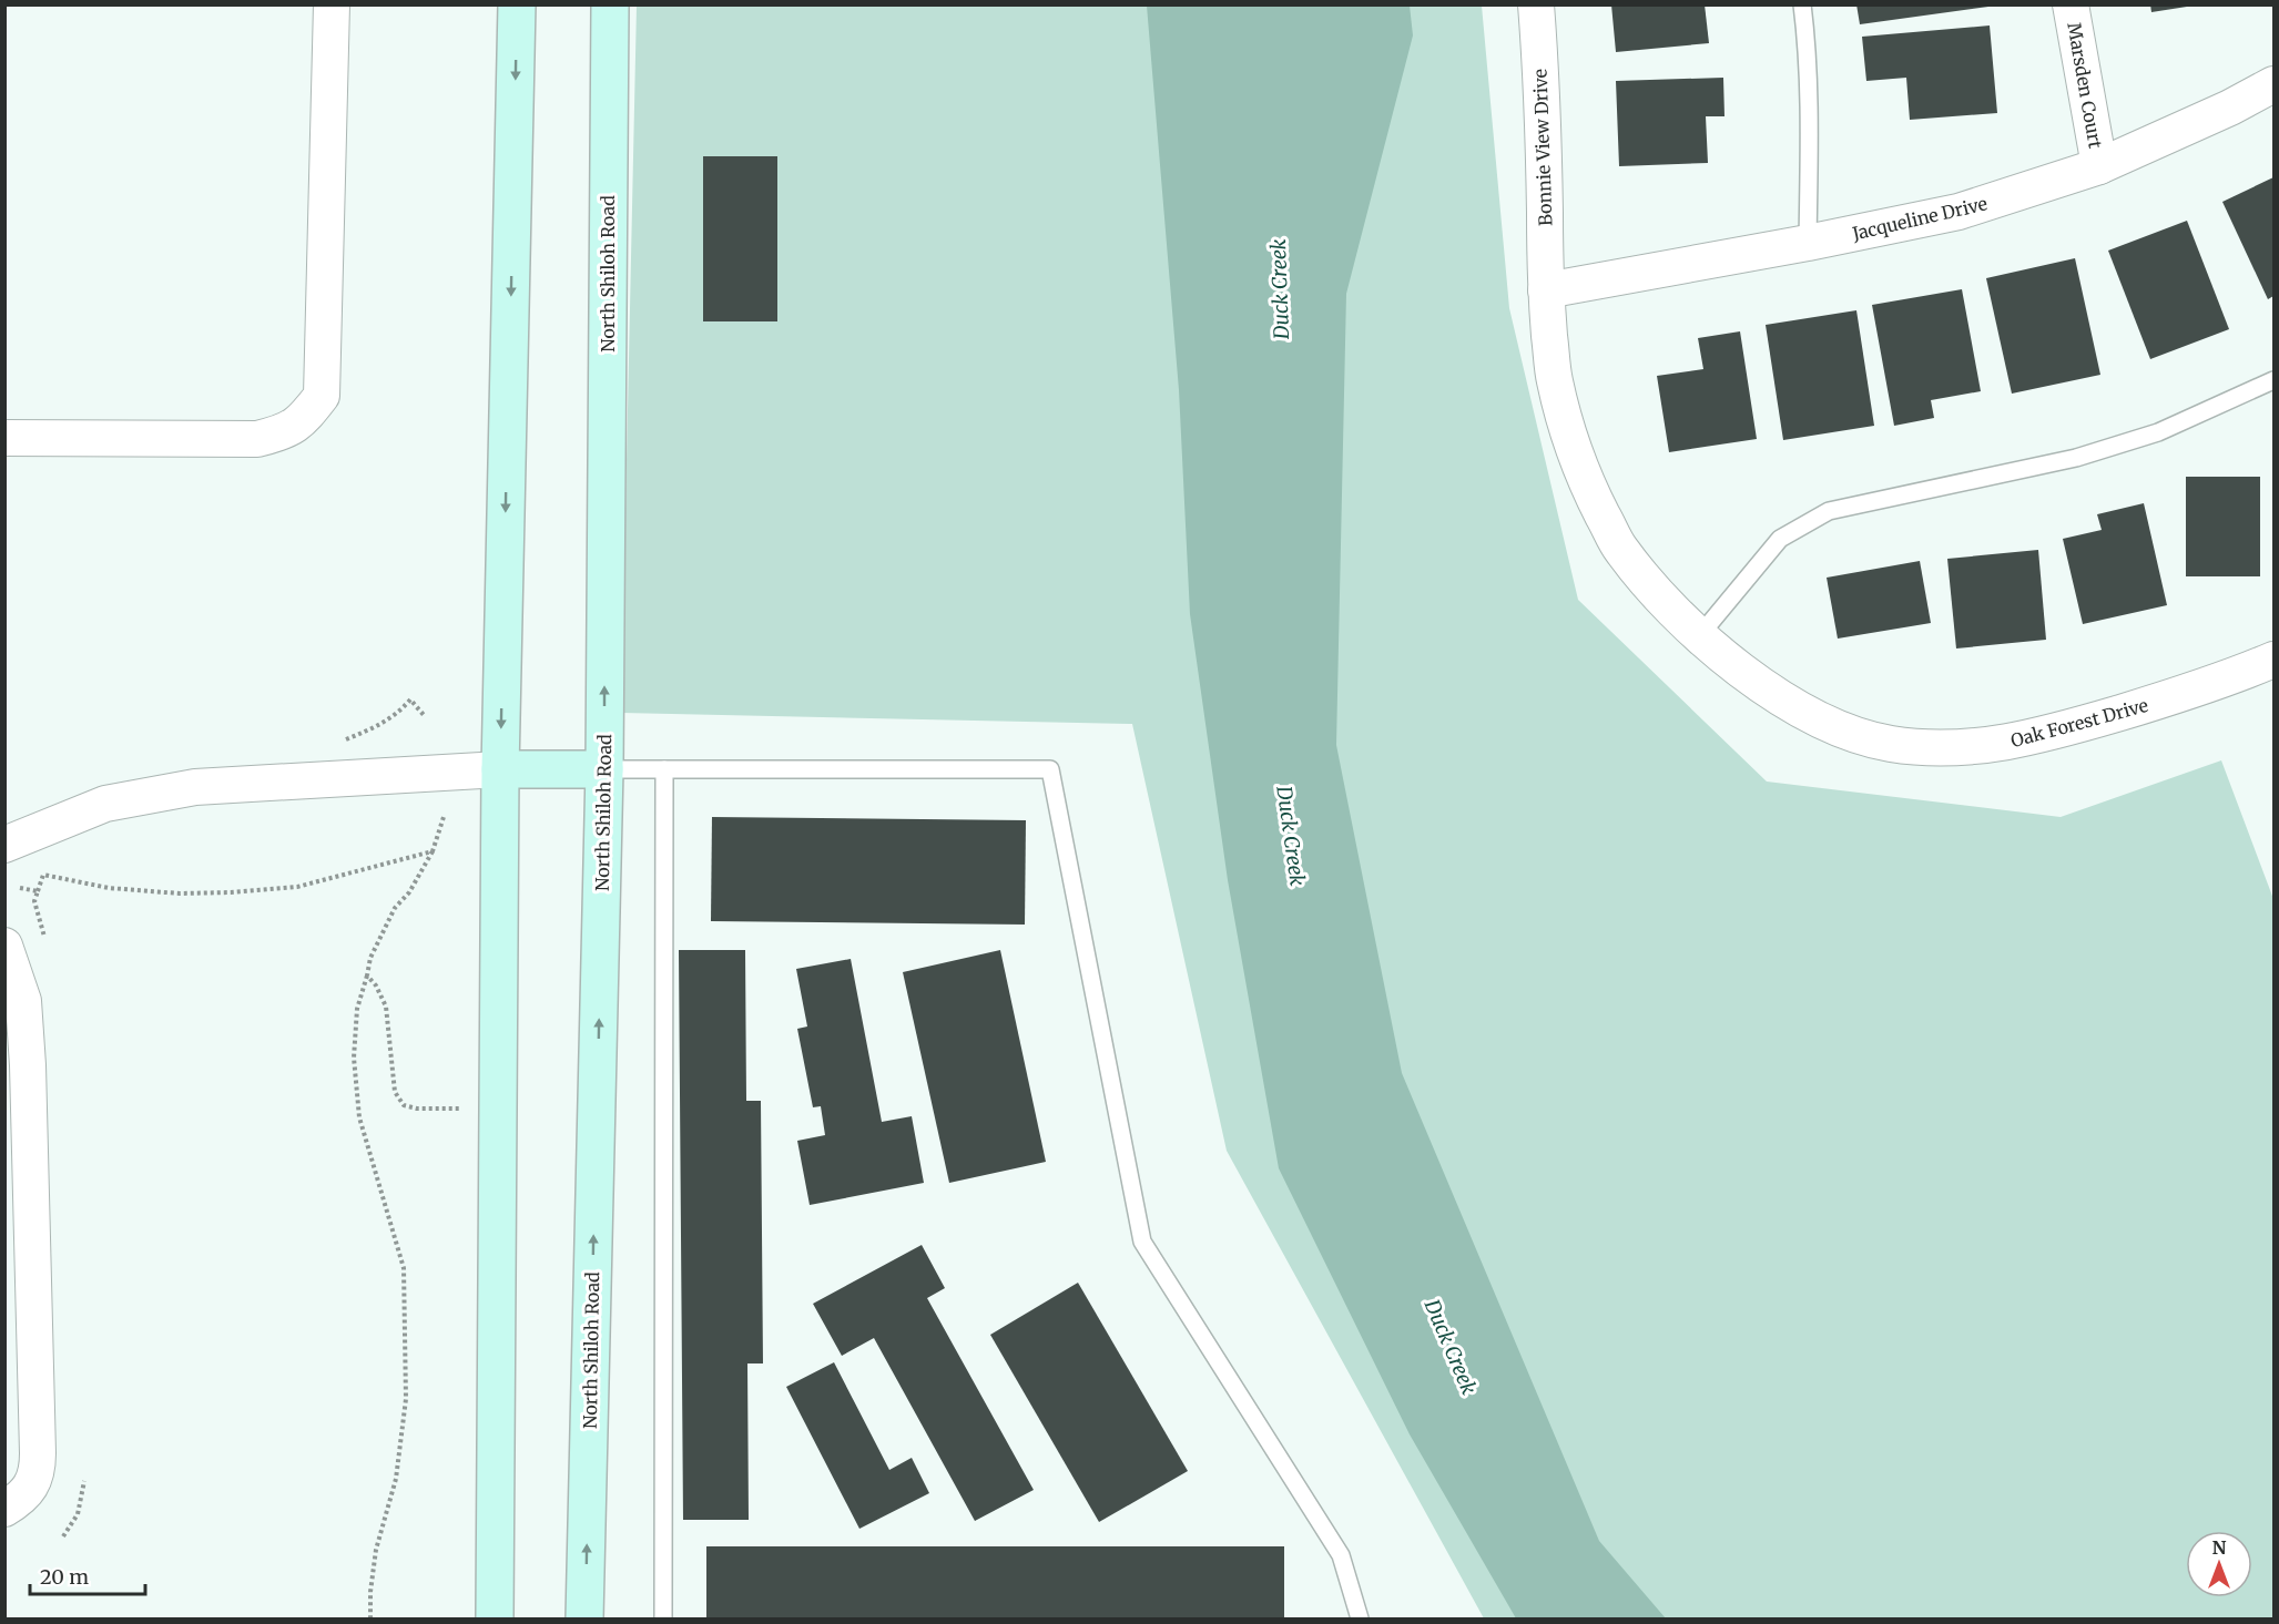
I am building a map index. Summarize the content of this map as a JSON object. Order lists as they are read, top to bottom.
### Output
{
  "streets": {
    "main road": ["North Shiloh Road"],
    "street": [
      "Marsden Court",
      "Bonnie View Drive",
      "Jacqueline Drive",
      "Oak Forest Drive"
    ]
  },
  "crossings": [
    ["Marsden Court", "Jacqueline Drive"],
    ["Bonnie View Drive", "Jacqueline Drive"],
    ["Bonnie View Drive", "Oak Forest Drive"],
    ["Jacqueline Drive", "Oak Forest Drive"]
  ],
  "water": ["Duck Creek"],
  "scale_bar": "20 m",
  "north": "top"
}
